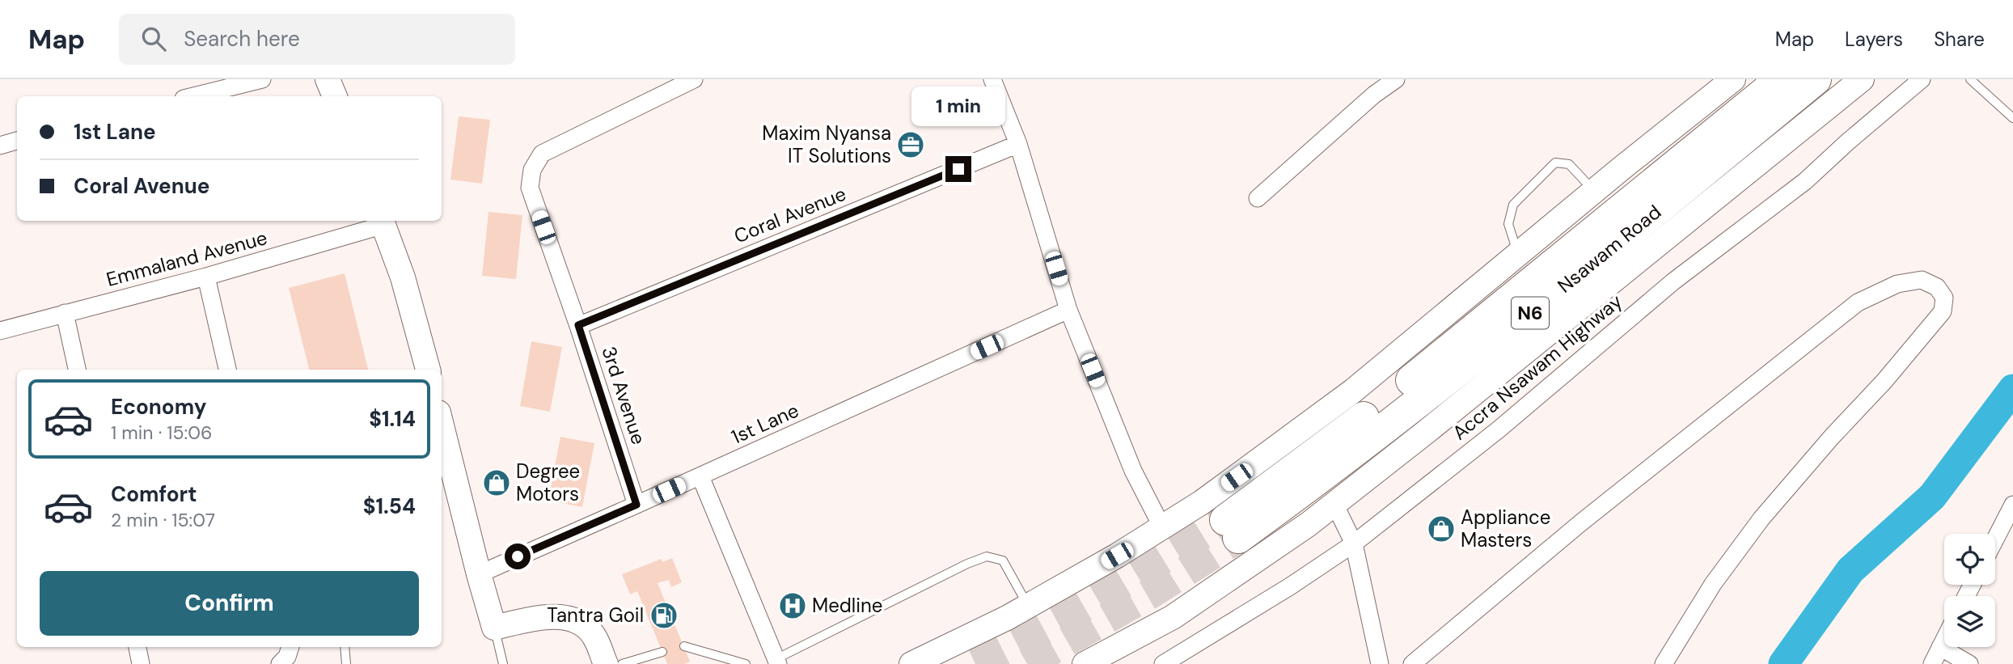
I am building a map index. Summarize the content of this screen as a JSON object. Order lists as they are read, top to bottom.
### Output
{
  "streets": {
    "highway": ["Nsawam Road", "N6"],
    "street": [
      "Coral Avenue",
      "Emmaland Avenue",
      "Accra Nsawam Highway",
      "3rd Avenue",
      "1st Lane"
    ]
  },
  "crossings": [
    ["Coral Avenue", "3rd Avenue"],
    ["3rd Avenue", "1st Lane"]
  ],
  "places": {
    "office": ["Maxim Nyansa IT Solutions"],
    "shop": ["Degree Motors", "Appliance Masters"],
    "hospital": ["Medline"],
    "fuel station": ["Tantra Goil"]
  },
  "page": {
    "header": "Map",
    "search": "Search here",
    "nav": ["Map", "Layers", "Share"],
    "bubble": "1 min",
    "banner": ["1st Lane", "Coral Avenue"],
    "list": [
      {
        "name": "Economy",
        "note": "1 min · 15:06",
        "value": "$1.14"
      },
      {
        "name": "Comfort",
        "note": "2 min · 15:07",
        "value": "$1.54"
      }
    ],
    "buttons": "Confirm"
  }
}
